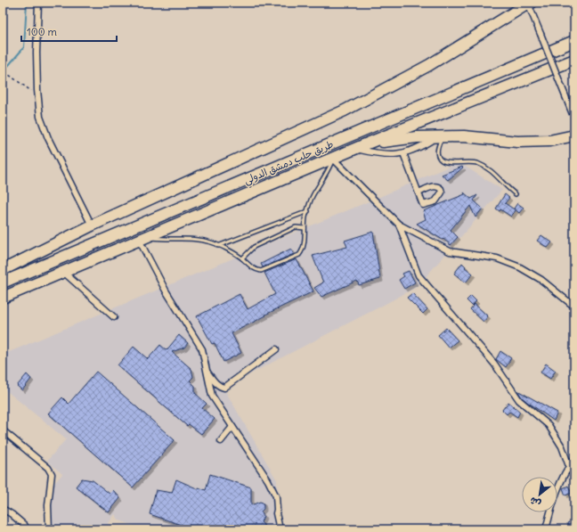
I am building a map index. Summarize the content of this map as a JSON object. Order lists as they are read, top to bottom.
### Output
{
  "streets": {
    "highway": ["طريق حلب دمشق الدولي"]
  },
  "scale_bar": "100 m",
  "north": "bottom left"
}
